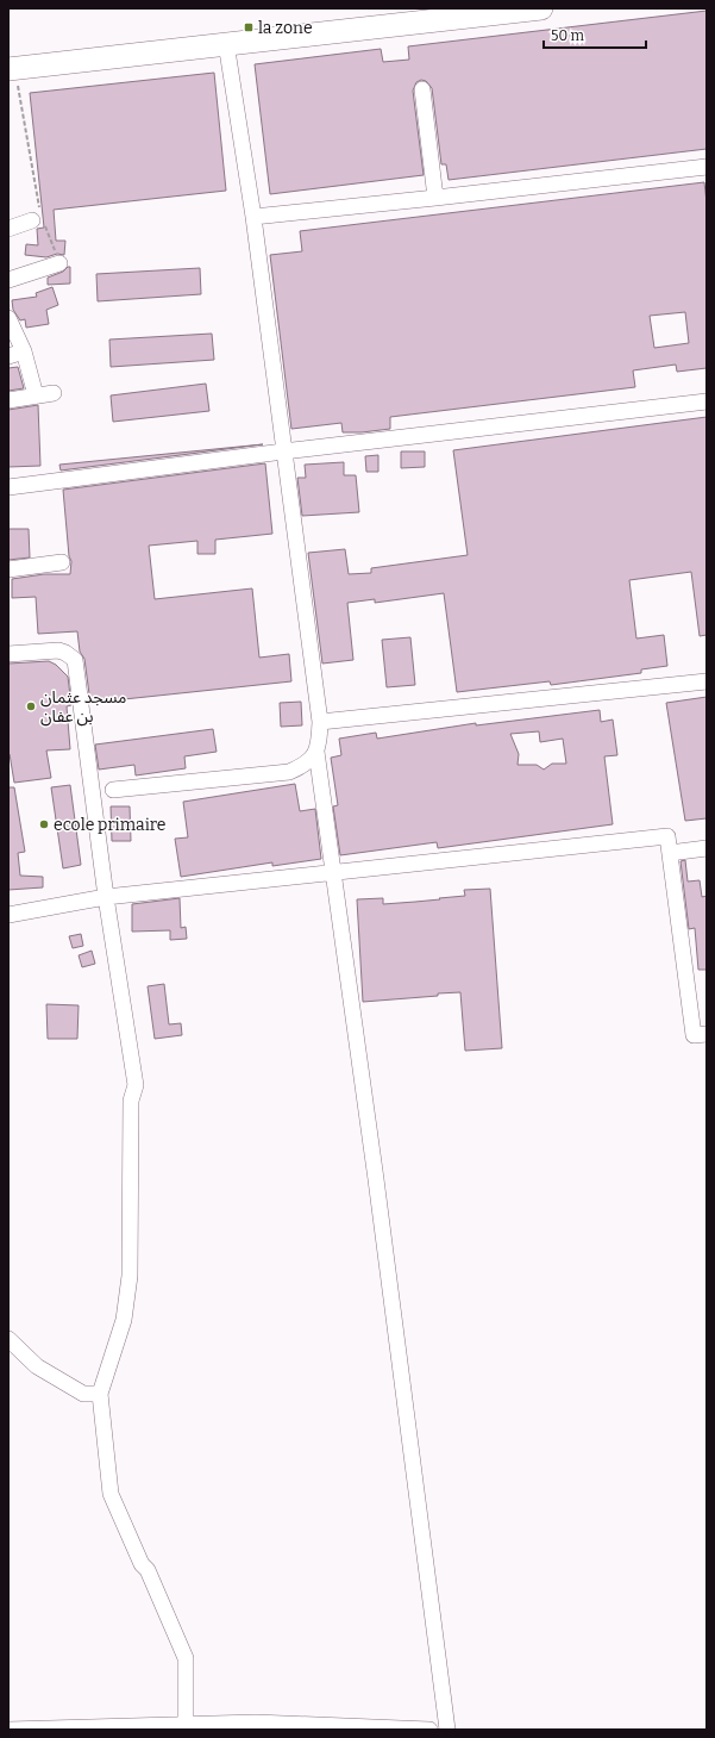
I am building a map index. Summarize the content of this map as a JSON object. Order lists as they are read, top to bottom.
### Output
{
  "places": {
    "transit": ["la zone"],
    "other": ["مسجد عثمان بن عفان", "ecole primaire"]
  },
  "scale_bar": "50 m"
}
